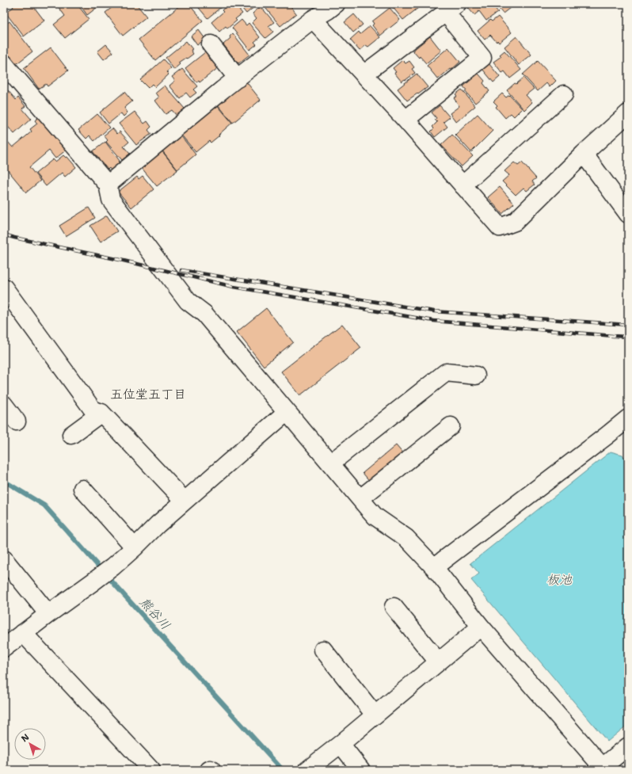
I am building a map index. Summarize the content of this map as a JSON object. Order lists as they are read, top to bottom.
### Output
{
  "districts": ["五位堂五丁目"],
  "water": ["板池", "熊谷川"],
  "north": "top left"
}
